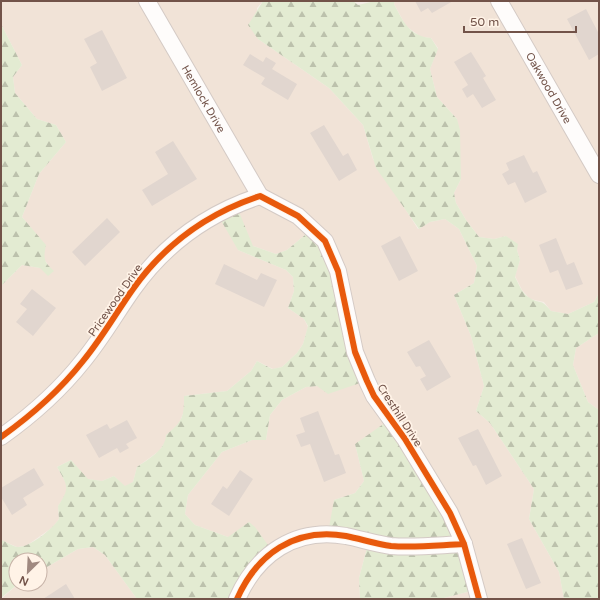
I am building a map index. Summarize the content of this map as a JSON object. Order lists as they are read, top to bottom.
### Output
{
  "streets": {
    "street": [
      "Oakwood Drive",
      "Hemlock Drive",
      "Pricewood Drive",
      "Cresthill Drive"
    ]
  },
  "crossings": [
    ["Hemlock Drive", "Pricewood Drive"],
    ["Hemlock Drive", "Cresthill Drive"],
    ["Pricewood Drive", "Cresthill Drive"]
  ],
  "scale_bar": "50 m",
  "north": "bottom left"
}
